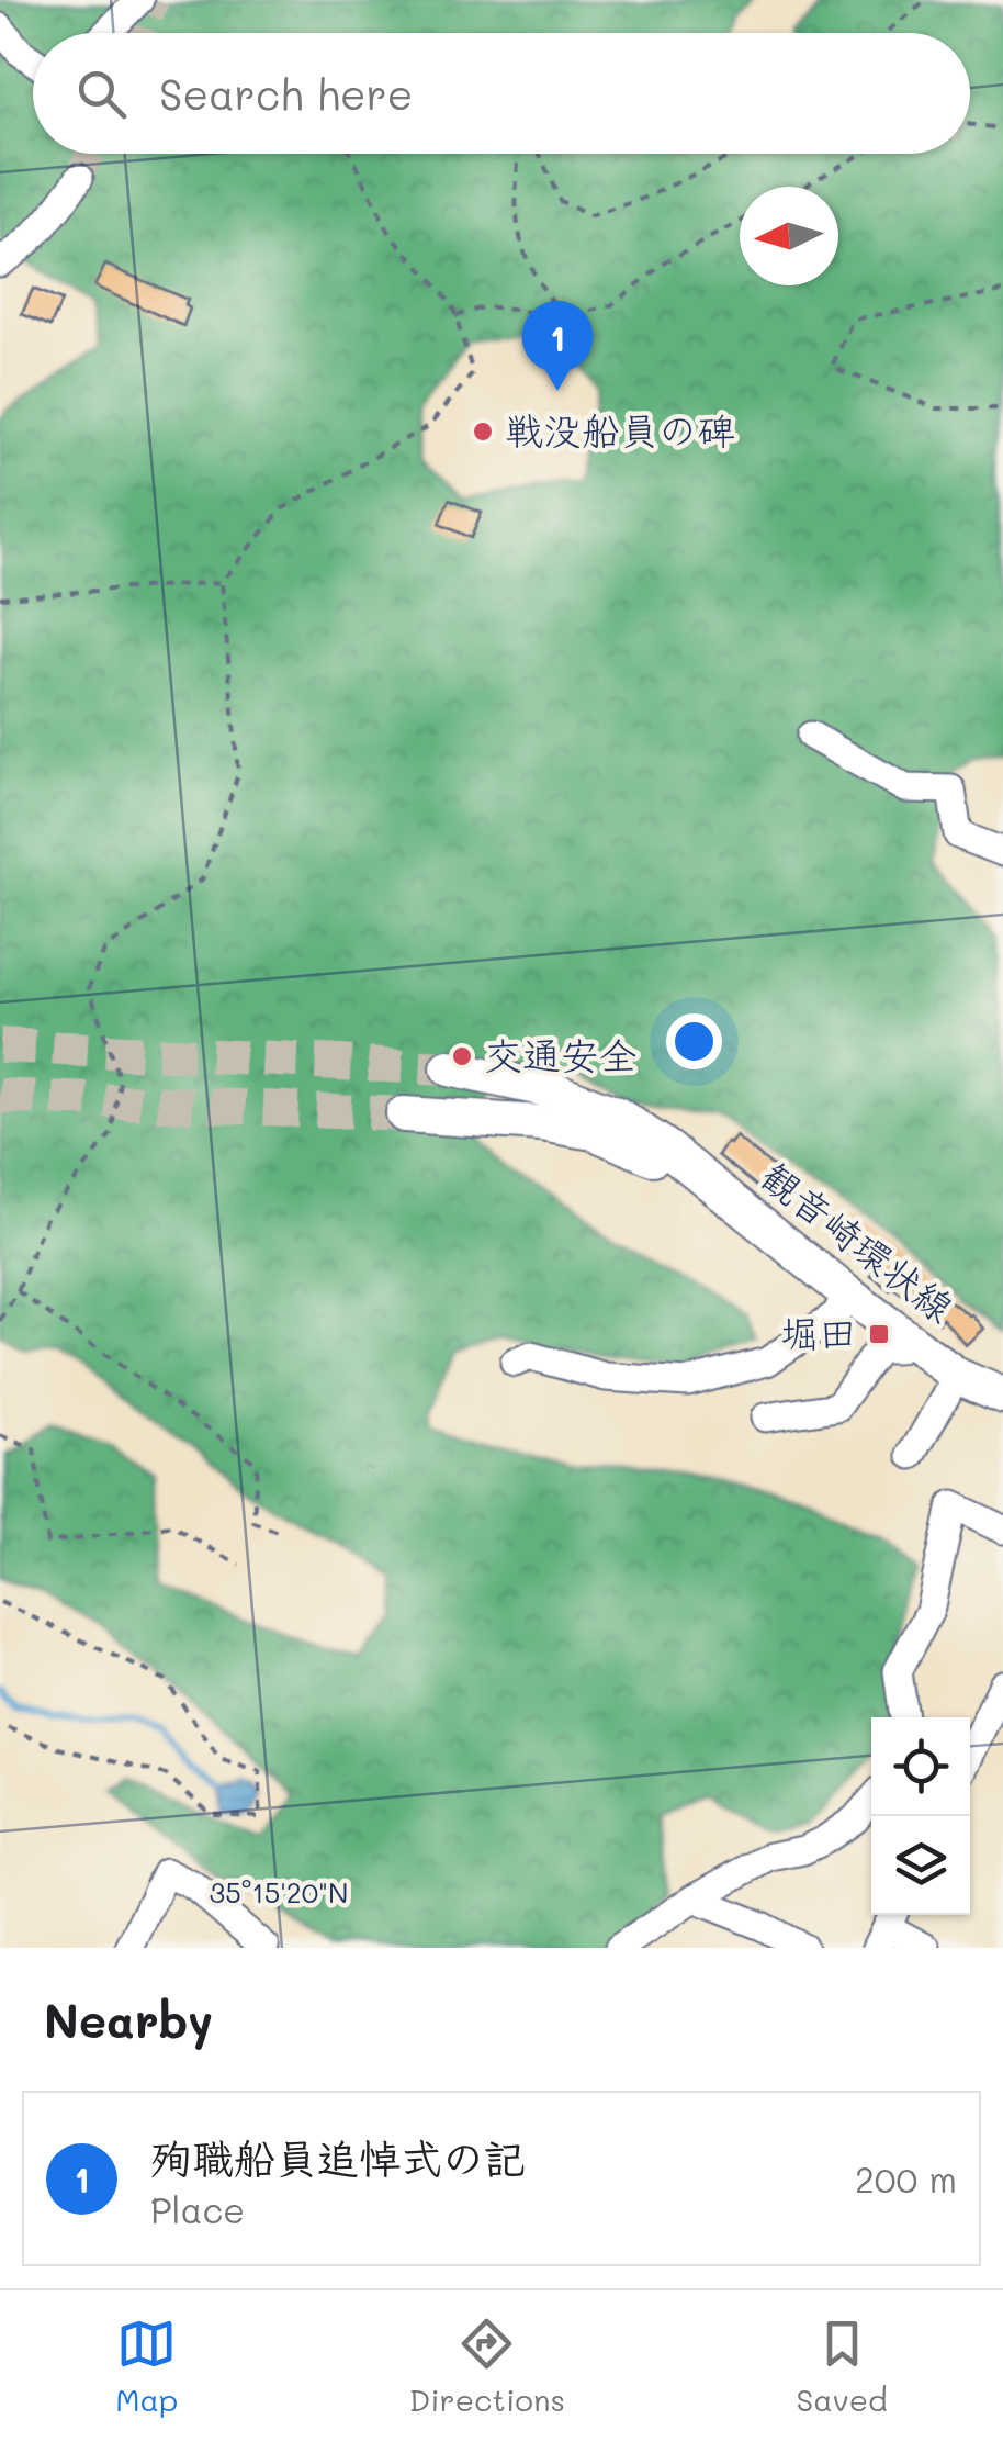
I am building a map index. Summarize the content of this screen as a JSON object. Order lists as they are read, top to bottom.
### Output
{
  "streets": {
    "main road": ["観音崎環状線"]
  },
  "places": {
    "other": ["戦没船員の碑", "交通安全"],
    "transit": ["堀田"]
  },
  "north": "left",
  "page": {
    "search": "Search here",
    "pins": "1",
    "heading": "Nearby",
    "list": [
      {
        "mark": "1",
        "name": "殉職船員追悼式の記",
        "note": "Place",
        "value": "200 m"
      }
    ],
    "nav": ["Map", "Directions", "Saved"]
  },
  "coordinates": ["35°15'20\"N"]
}
